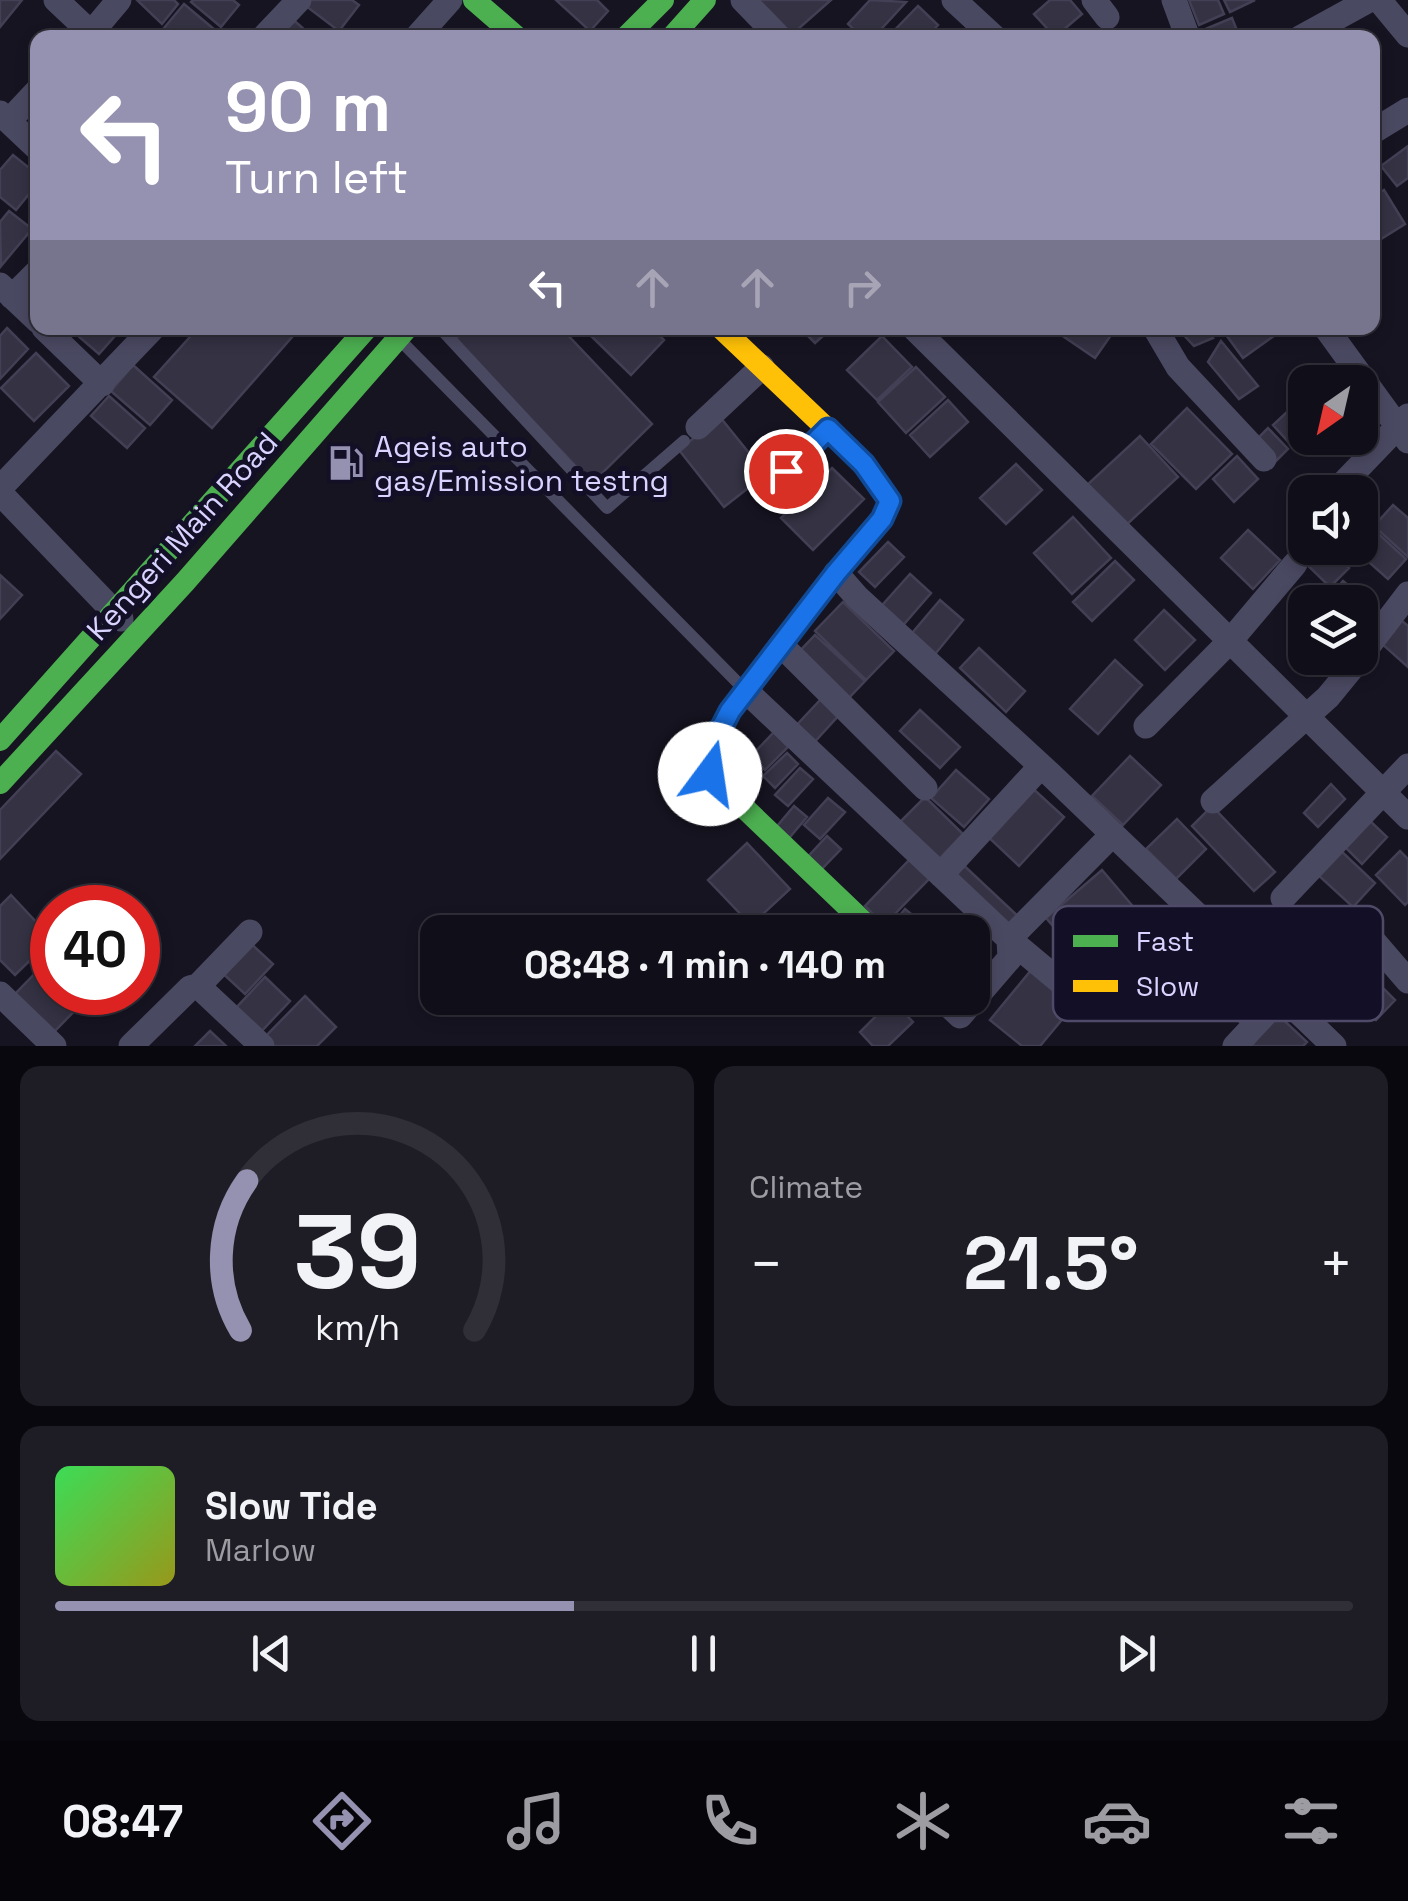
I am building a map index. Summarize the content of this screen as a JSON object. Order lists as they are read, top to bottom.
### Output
{
  "streets": {
    "main road": ["Kengeri Main Road"]
  },
  "places": {
    "fuel station": ["Ageis auto gas/Emission testng"]
  },
  "legend": ["Fast", "Slow"],
  "north": "bottom left",
  "page": {
    "turn": ["90 m", "Turn left"],
    "limit": "40",
    "trip": "08:48 · 1 min · 140 m",
    "tile": "Climate",
    "heat": ["−", "21.5°", "+"],
    "song": ["Slow Tide", "Marlow"],
    "tabs": "08:47",
    "gauge": ["39", "km/h"]
  }
}
